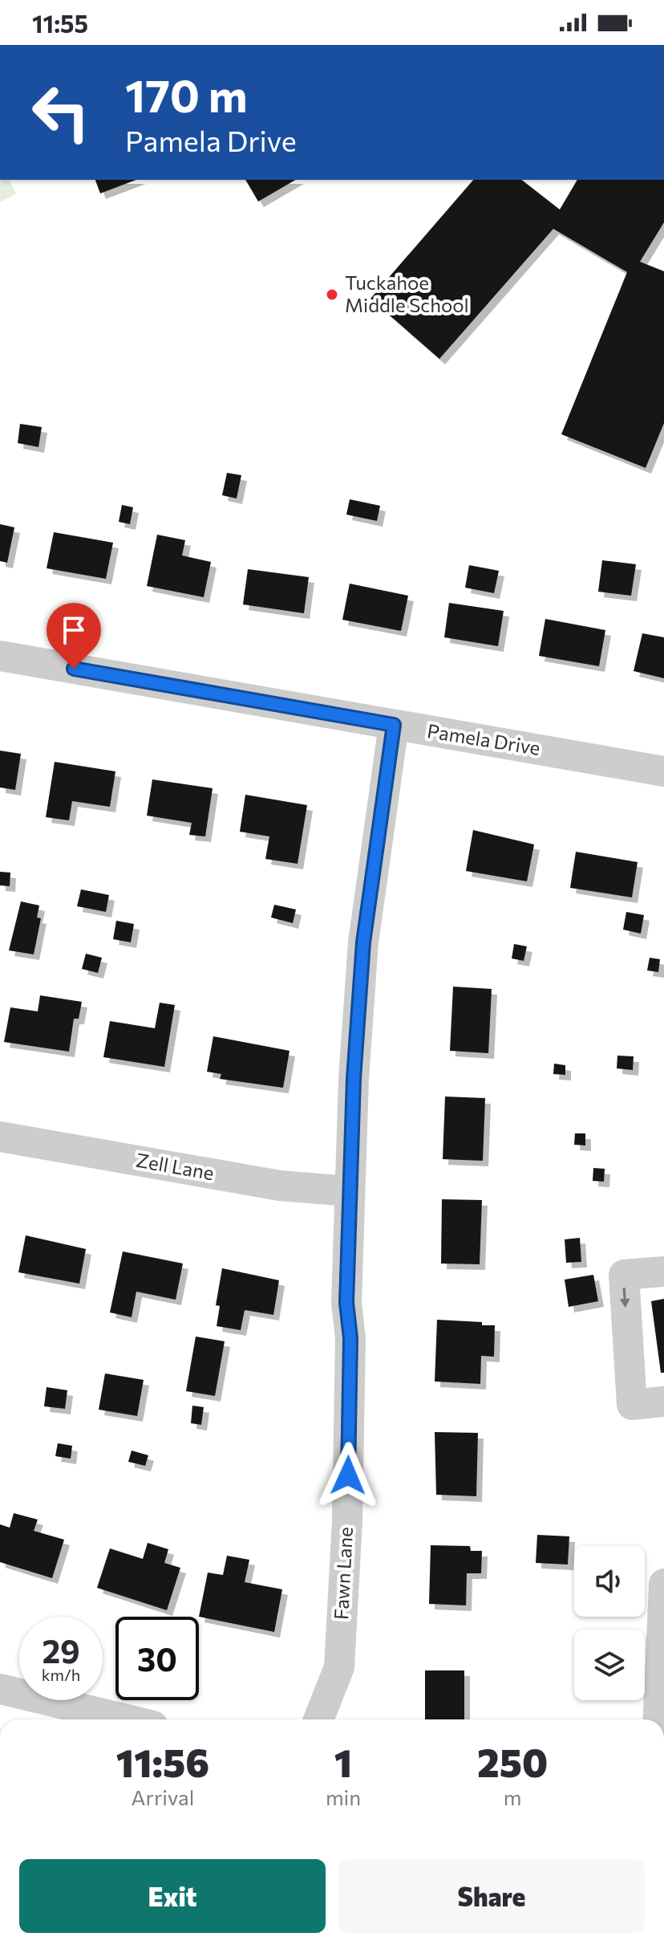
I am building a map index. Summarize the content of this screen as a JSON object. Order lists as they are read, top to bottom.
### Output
{
  "streets": {
    "street": ["Pamela Drive", "Zell Lane", "Fawn Lane"]
  },
  "crossings": [
    ["Pamela Drive", "Fawn Lane"],
    ["Zell Lane", "Fawn Lane"]
  ],
  "places": ["Tuckahoe Middle School"],
  "page": {
    "status": "11:55",
    "turn": ["170 m", "Pamela Drive"],
    "speed": "29 km/h",
    "limit": "30",
    "eta": [
      "11:56",
      "Arrival",
      "1",
      "min",
      "250",
      "m"
    ],
    "buttons": ["Exit", "Share"]
  }
}
